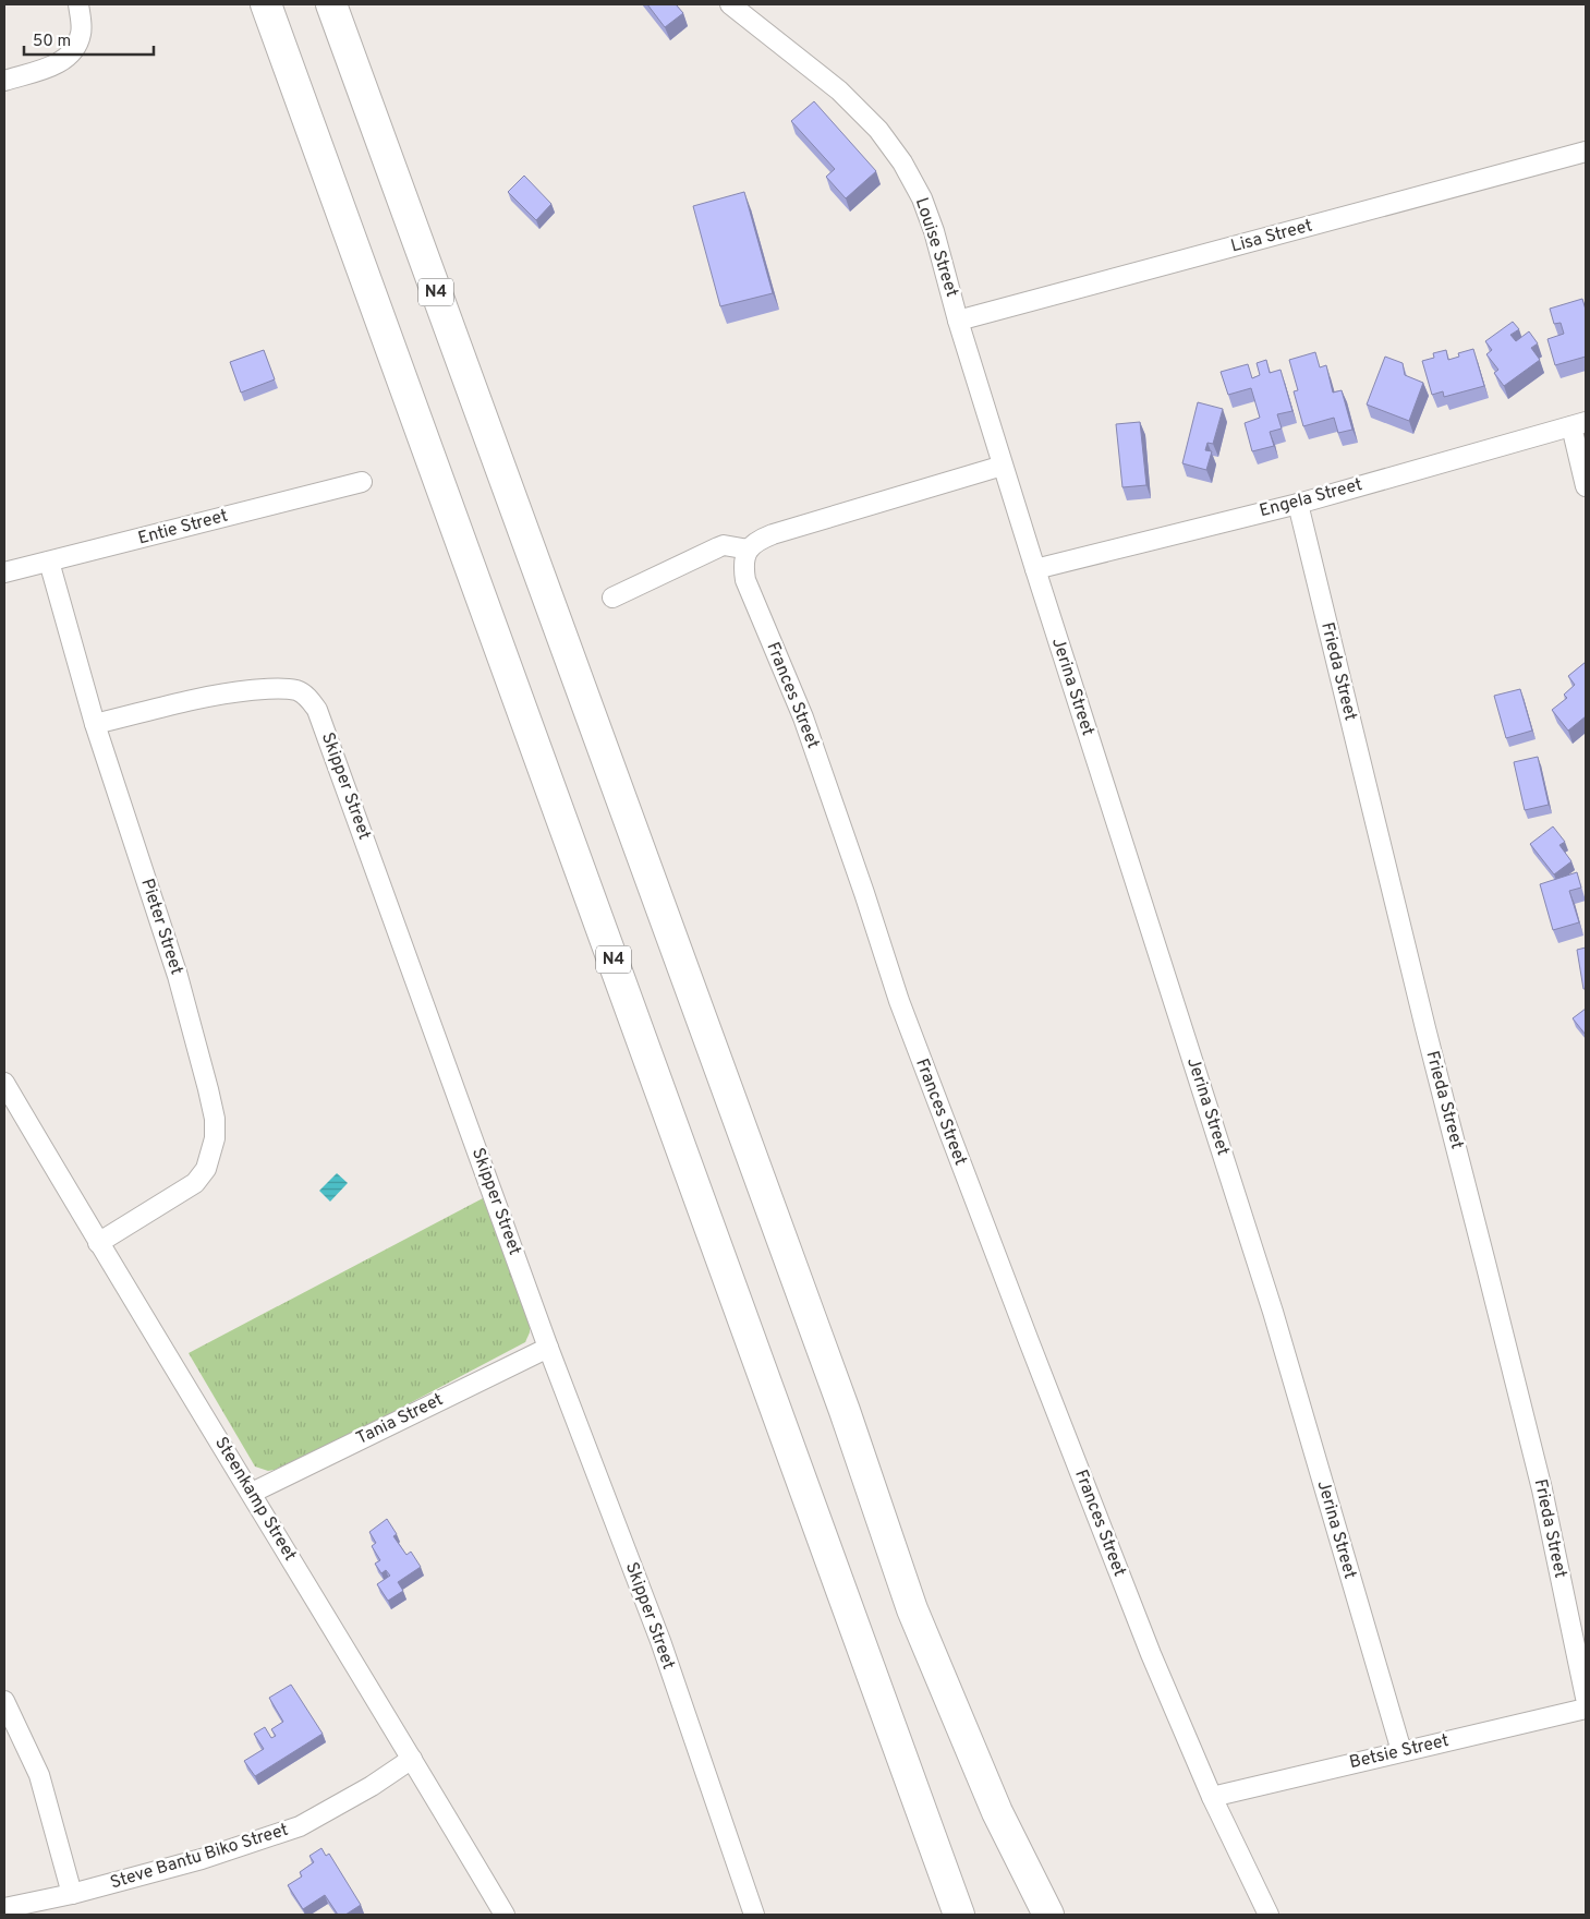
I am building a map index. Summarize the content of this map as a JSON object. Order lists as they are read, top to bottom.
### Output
{
  "streets": {
    "highway": ["N4"],
    "street": [
      "Lisa Street",
      "Louise Street",
      "Engela Street",
      "Entie Street",
      "Frieda Street",
      "Jerina Street",
      "Frances Street",
      "Skipper Street",
      "Pieter Street",
      "Tania Street",
      "Steenkamp Street",
      "Betsie Street",
      "Steve Bantu Biko Street"
    ]
  },
  "crossings": [
    ["Lisa Street", "Louise Street"],
    ["Louise Street", "Jerina Street"],
    ["Engela Street", "Frieda Street"],
    ["Engela Street", "Jerina Street"],
    ["Entie Street", "Pieter Street"],
    ["Jerina Street", "Betsie Street"],
    ["Frances Street", "Betsie Street"],
    ["Skipper Street", "Pieter Street"],
    ["Skipper Street", "Tania Street"],
    ["Pieter Street", "Steenkamp Street"],
    ["Tania Street", "Steenkamp Street"],
    ["Steenkamp Street", "Steve Bantu Biko Street"]
  ],
  "scale_bar": "50 m"
}
